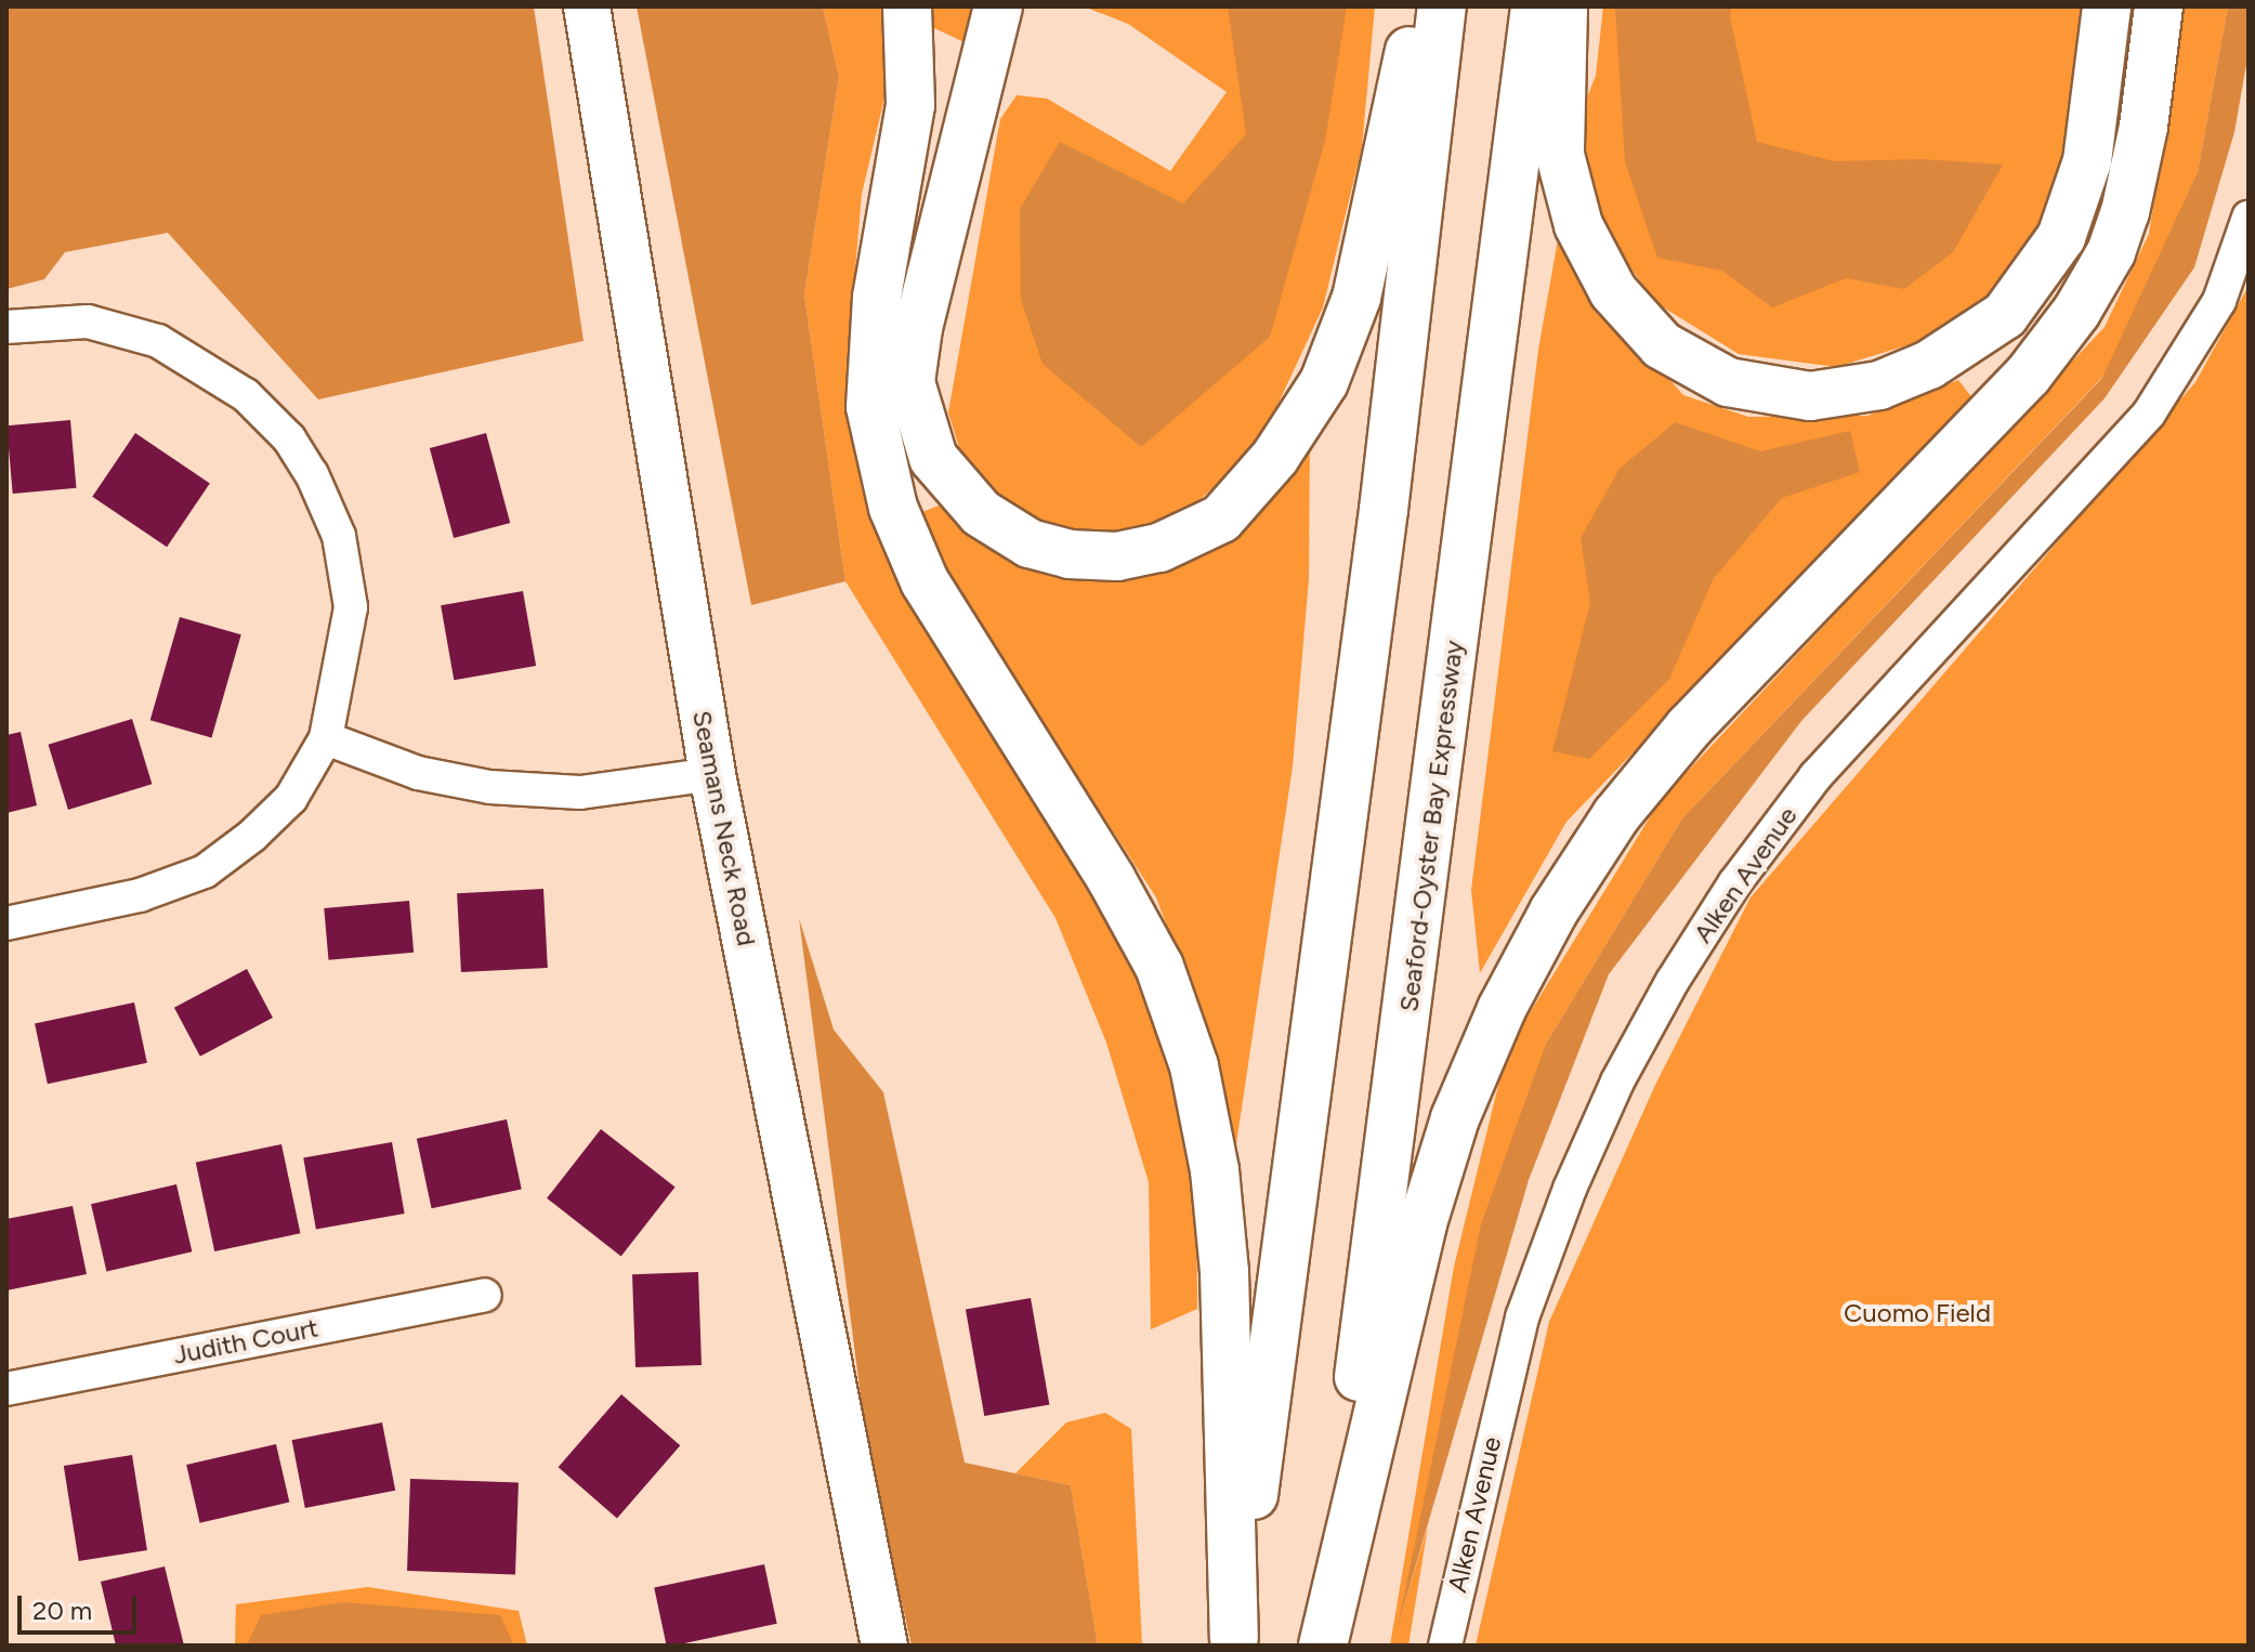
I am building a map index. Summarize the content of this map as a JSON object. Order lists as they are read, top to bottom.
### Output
{
  "streets": {
    "highway": ["Seaford-Oyster Bay Expressway"],
    "main road": ["Seamans Neck Road"],
    "street": ["Alken Avenue", "Judith Court"]
  },
  "parks": ["Cuomo Field"],
  "scale_bar": "20 m"
}
